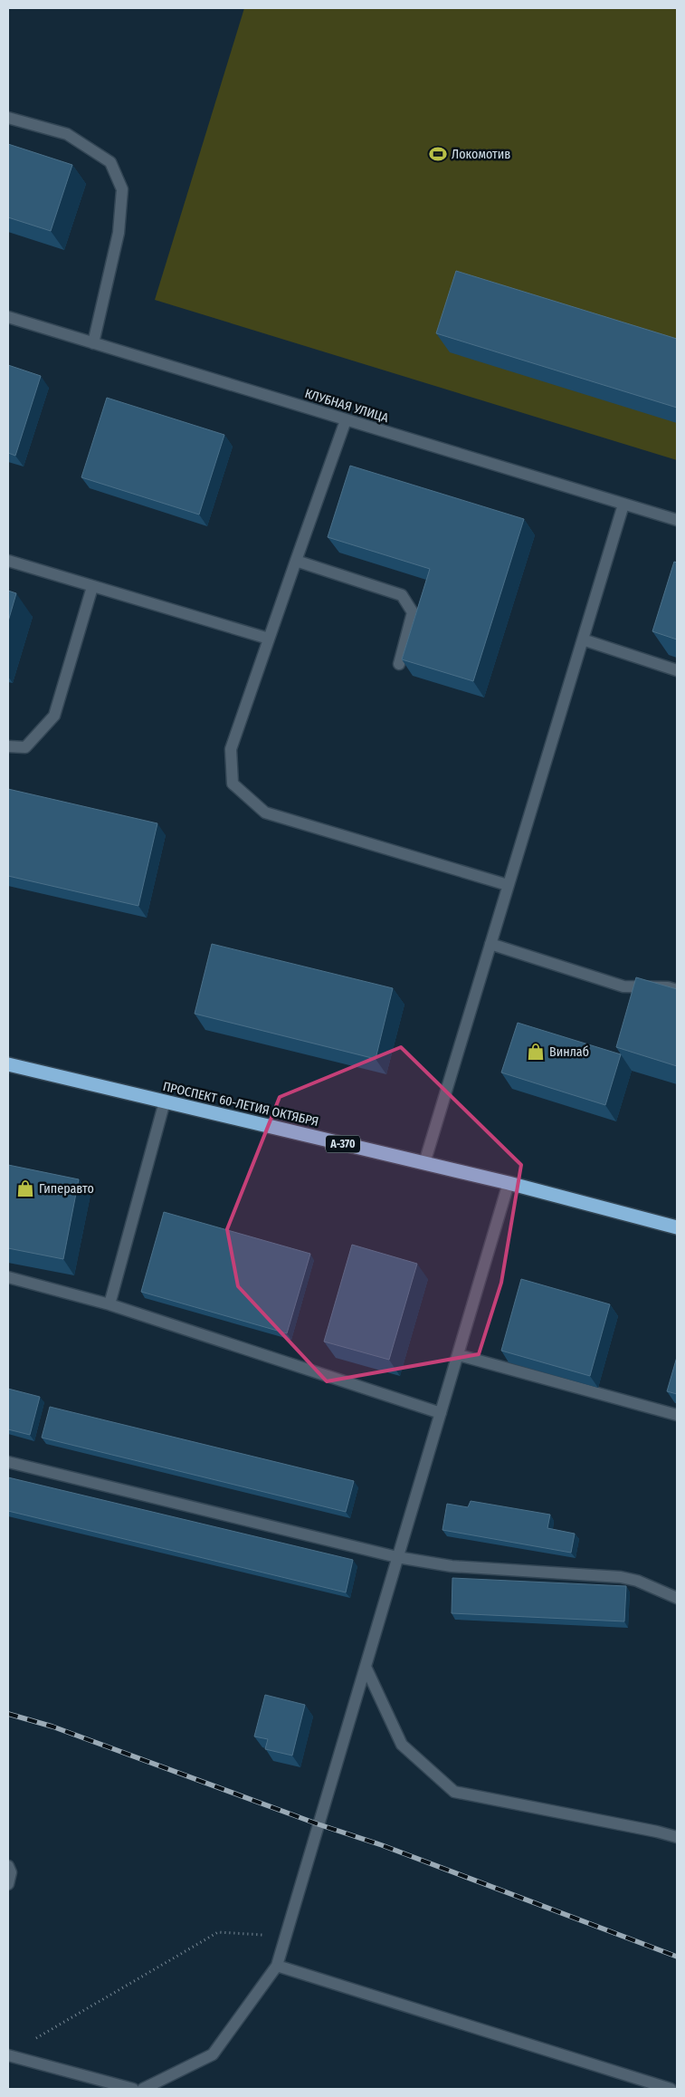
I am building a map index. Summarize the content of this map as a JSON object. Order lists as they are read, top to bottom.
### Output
{
  "streets": {
    "highway": ["ПРОСПЕКТ 60-ЛЕТИЯ ОКТЯБРЯ", "А-370"],
    "street": ["КЛУБНАЯ УЛИЦА"]
  },
  "places": {
    "sports": ["Локомотив"],
    "shop": ["Винлаб", "Гиперавто"]
  }
}
